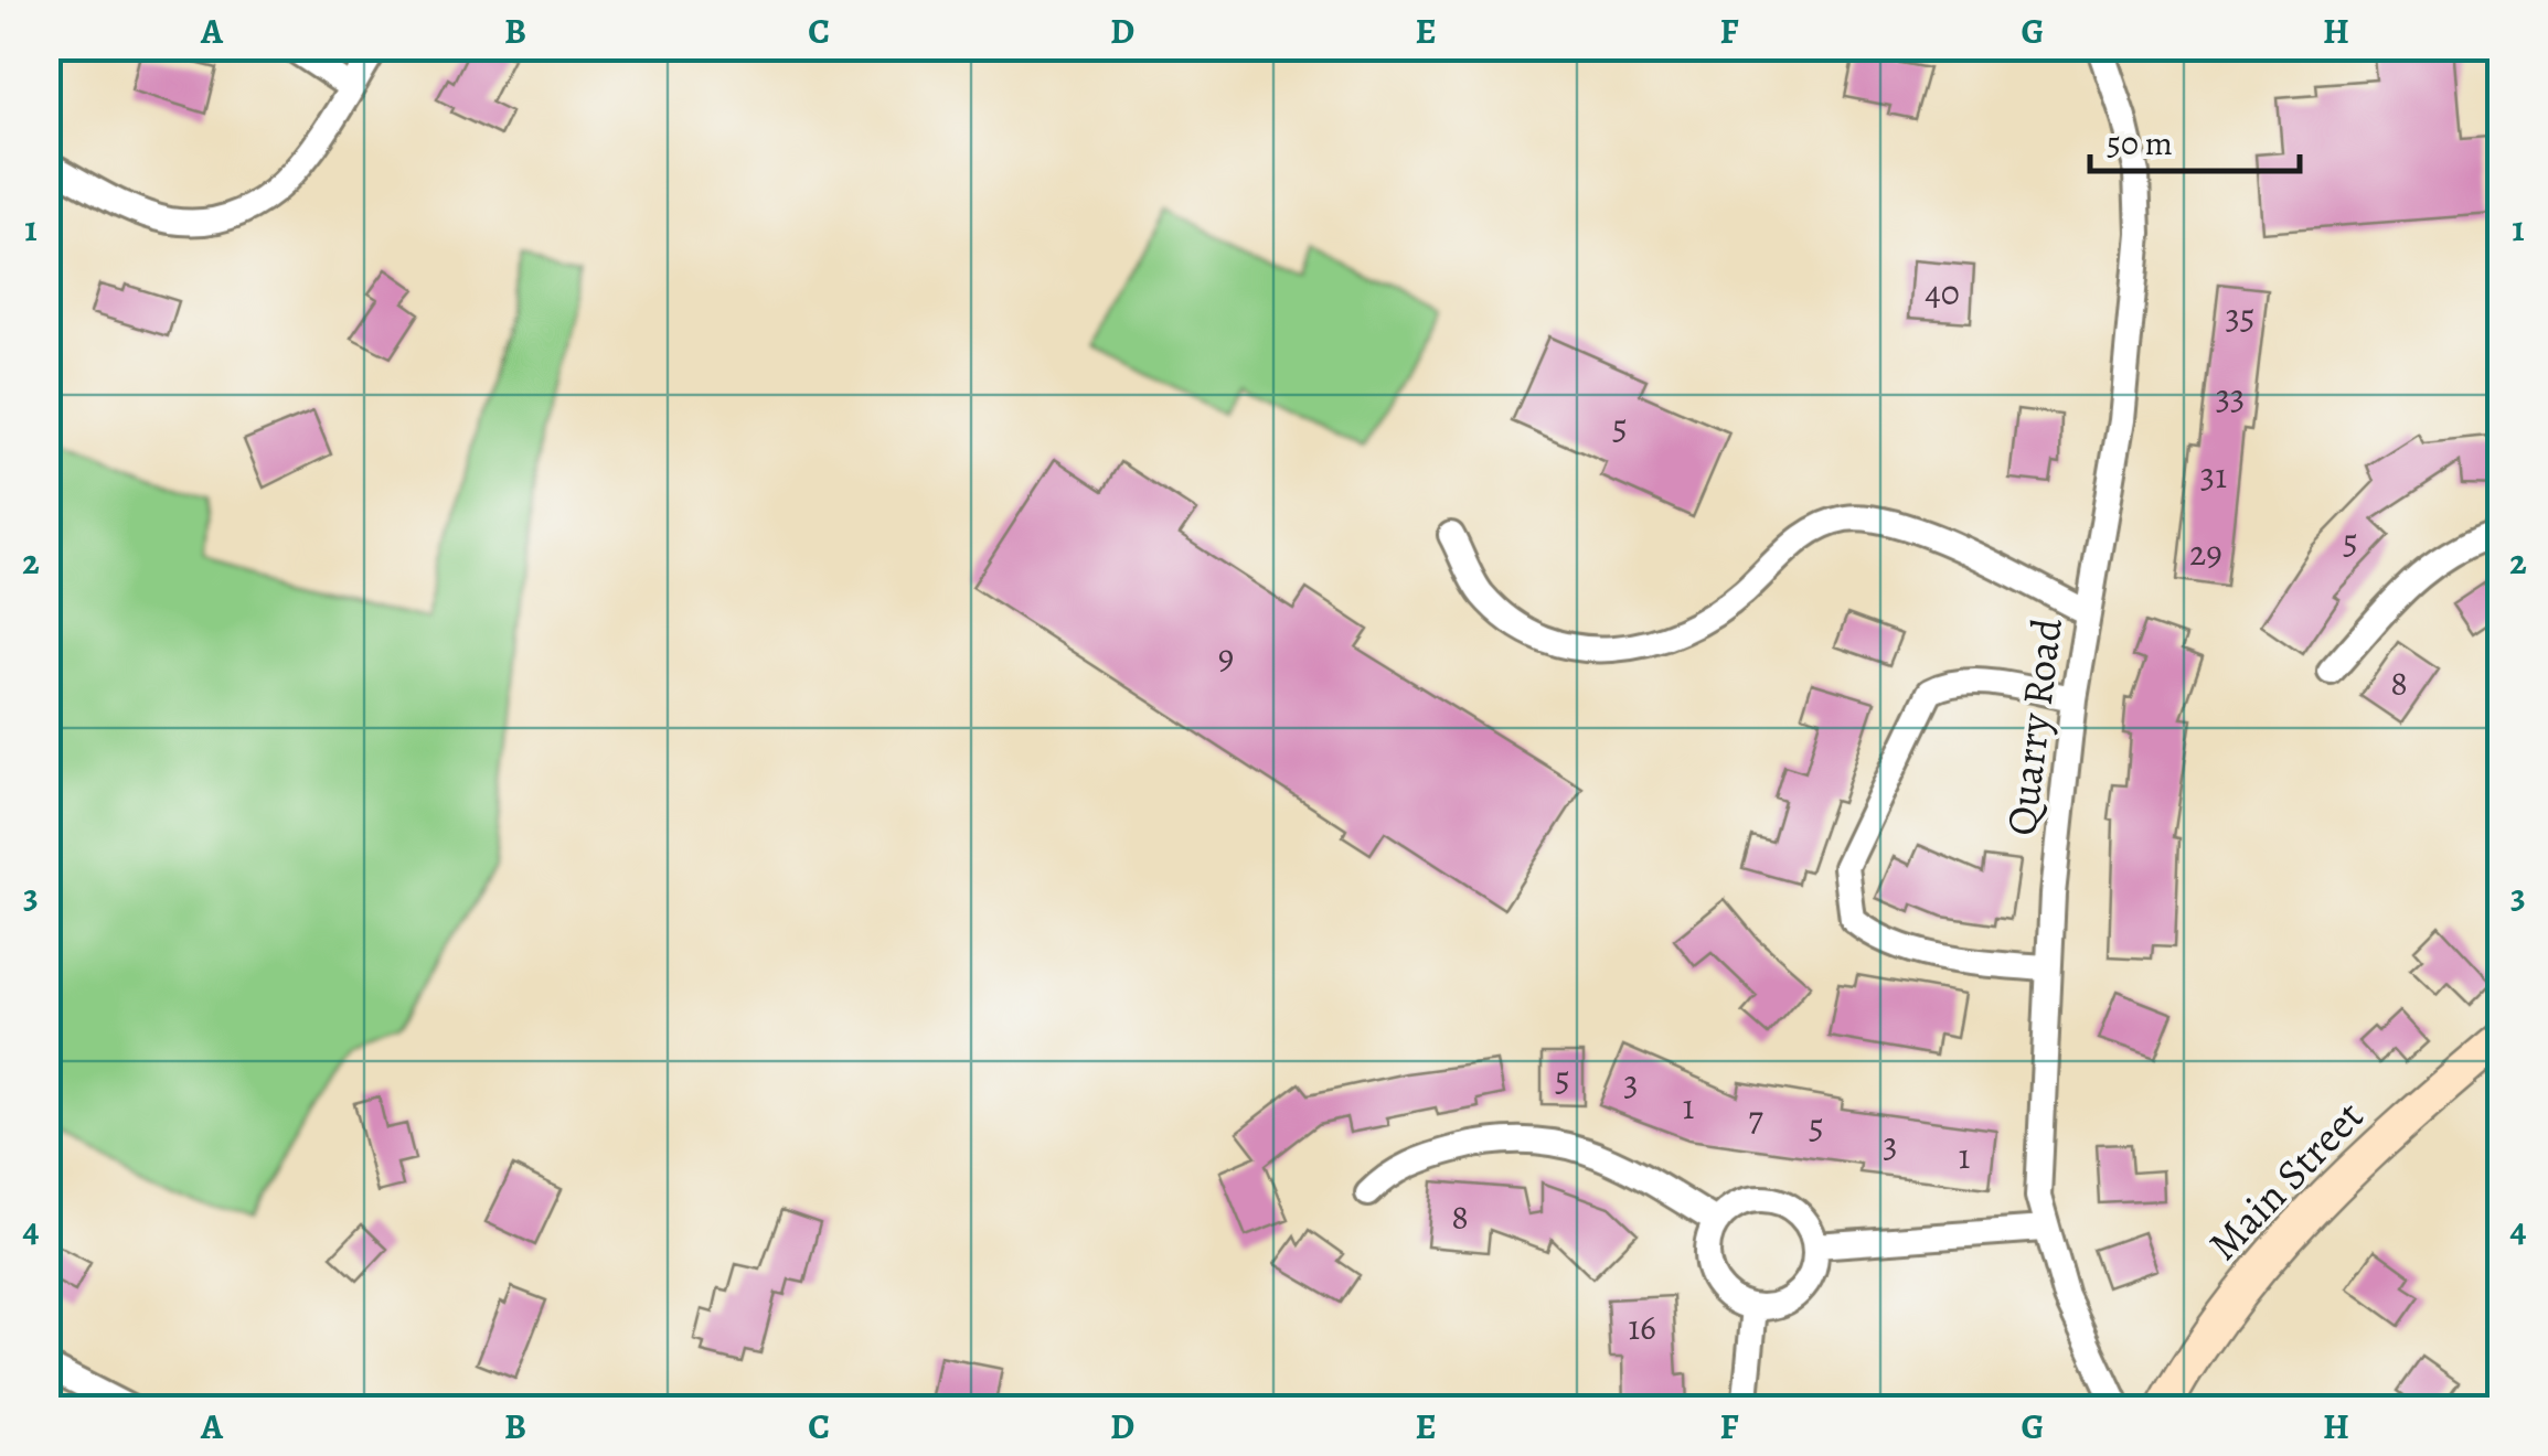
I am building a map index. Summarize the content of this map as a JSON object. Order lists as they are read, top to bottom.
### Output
{
  "streets": {
    "main road": ["Main Street"],
    "street": ["Quarry Road"]
  },
  "house_numbers": [
    "40",
    "35",
    "33",
    "5",
    "31",
    "5",
    "29",
    "9",
    "8",
    "5",
    "3",
    "1",
    "7",
    "5",
    "3",
    "1",
    "8",
    "16"
  ],
  "scale_bar": "50 m",
  "grid": {
    "columns": [
      "A",
      "B",
      "C",
      "D",
      "E",
      "F",
      "G",
      "H"
    ],
    "rows": [
      "1",
      "2",
      "3",
      "4"
    ]
  }
}
